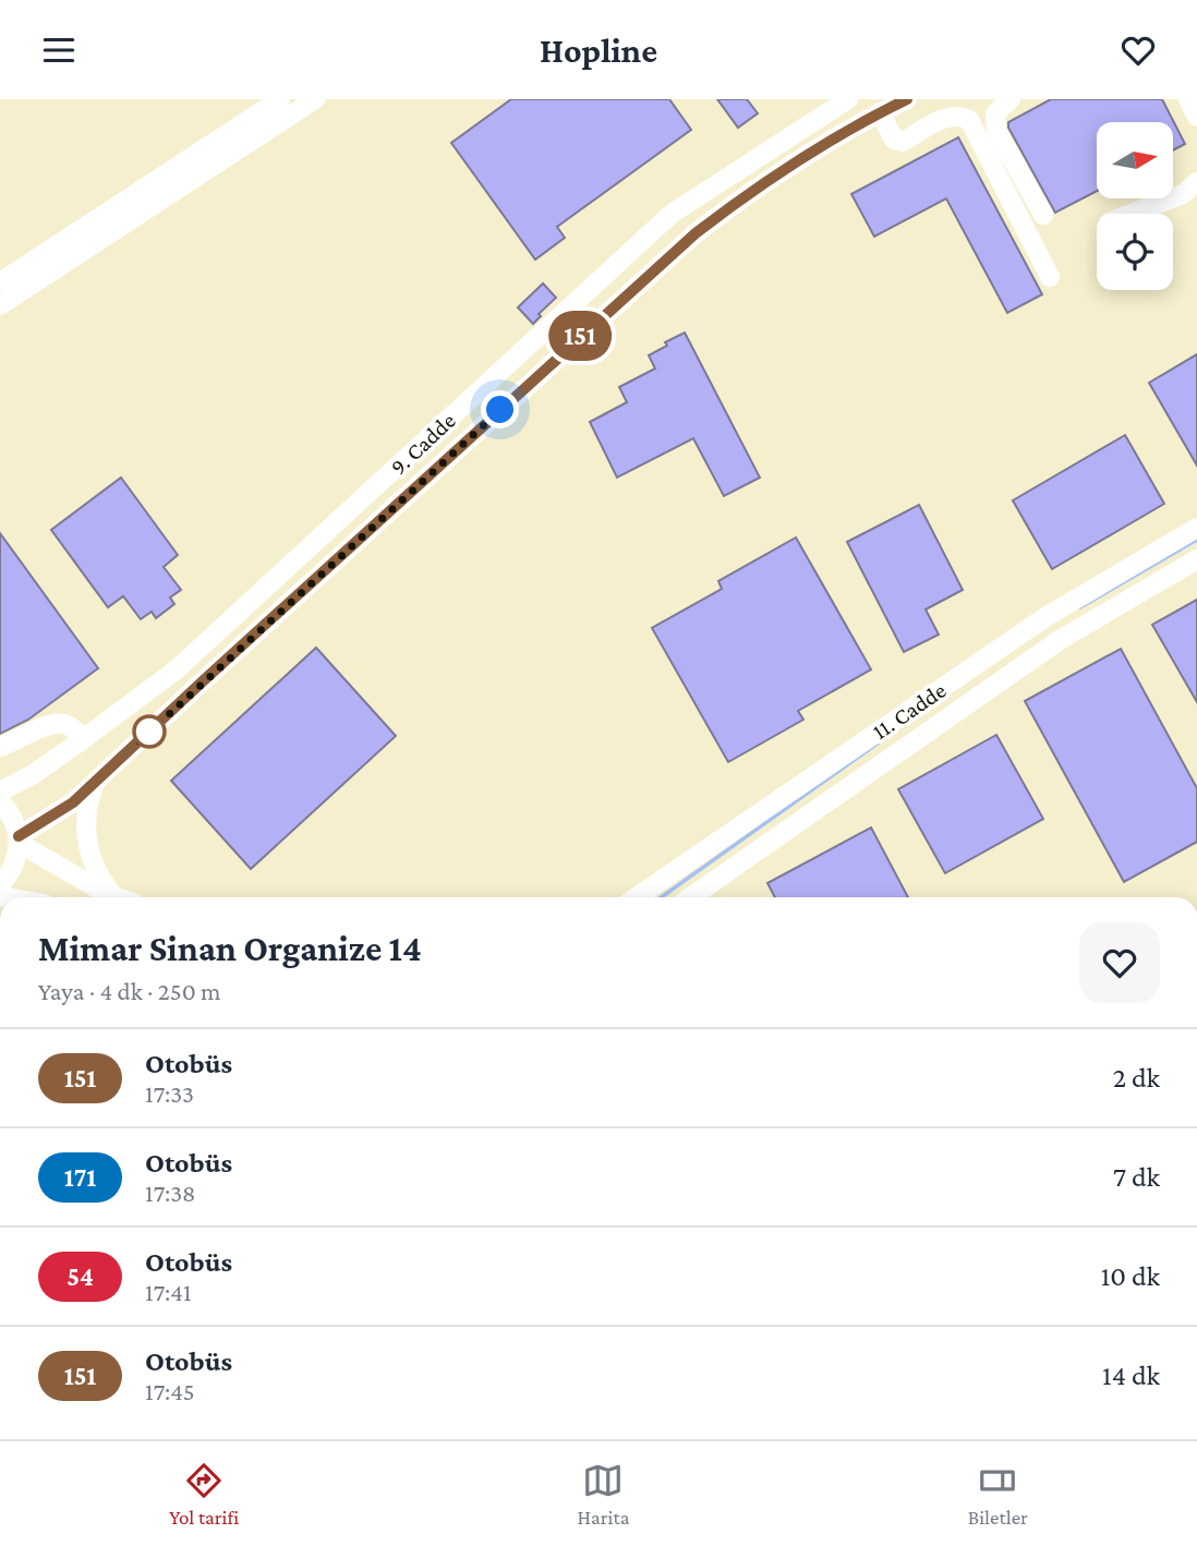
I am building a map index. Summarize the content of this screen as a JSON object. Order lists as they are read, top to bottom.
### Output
{
  "streets": {
    "street": ["9. Cadde", "11. Cadde"]
  },
  "lines": ["bus line 151"],
  "north": "right",
  "page": {
    "header": "Hopline",
    "on_map": "151",
    "heading": ["Mimar Sinan Organize 14", "Yaya · 4 dk · 250 m"],
    "list": [
      {
        "mark": "151",
        "name": "Otobüs",
        "note": "17:33",
        "value": "2 dk"
      },
      {
        "mark": "171",
        "name": "Otobüs",
        "note": "17:38",
        "value": "7 dk"
      },
      {
        "mark": "54",
        "name": "Otobüs",
        "note": "17:41",
        "value": "10 dk"
      },
      {
        "mark": "151",
        "name": "Otobüs",
        "note": "17:45",
        "value": "14 dk"
      }
    ],
    "tabs": ["Yol tarifi", "Harita", "Biletler"]
  }
}
